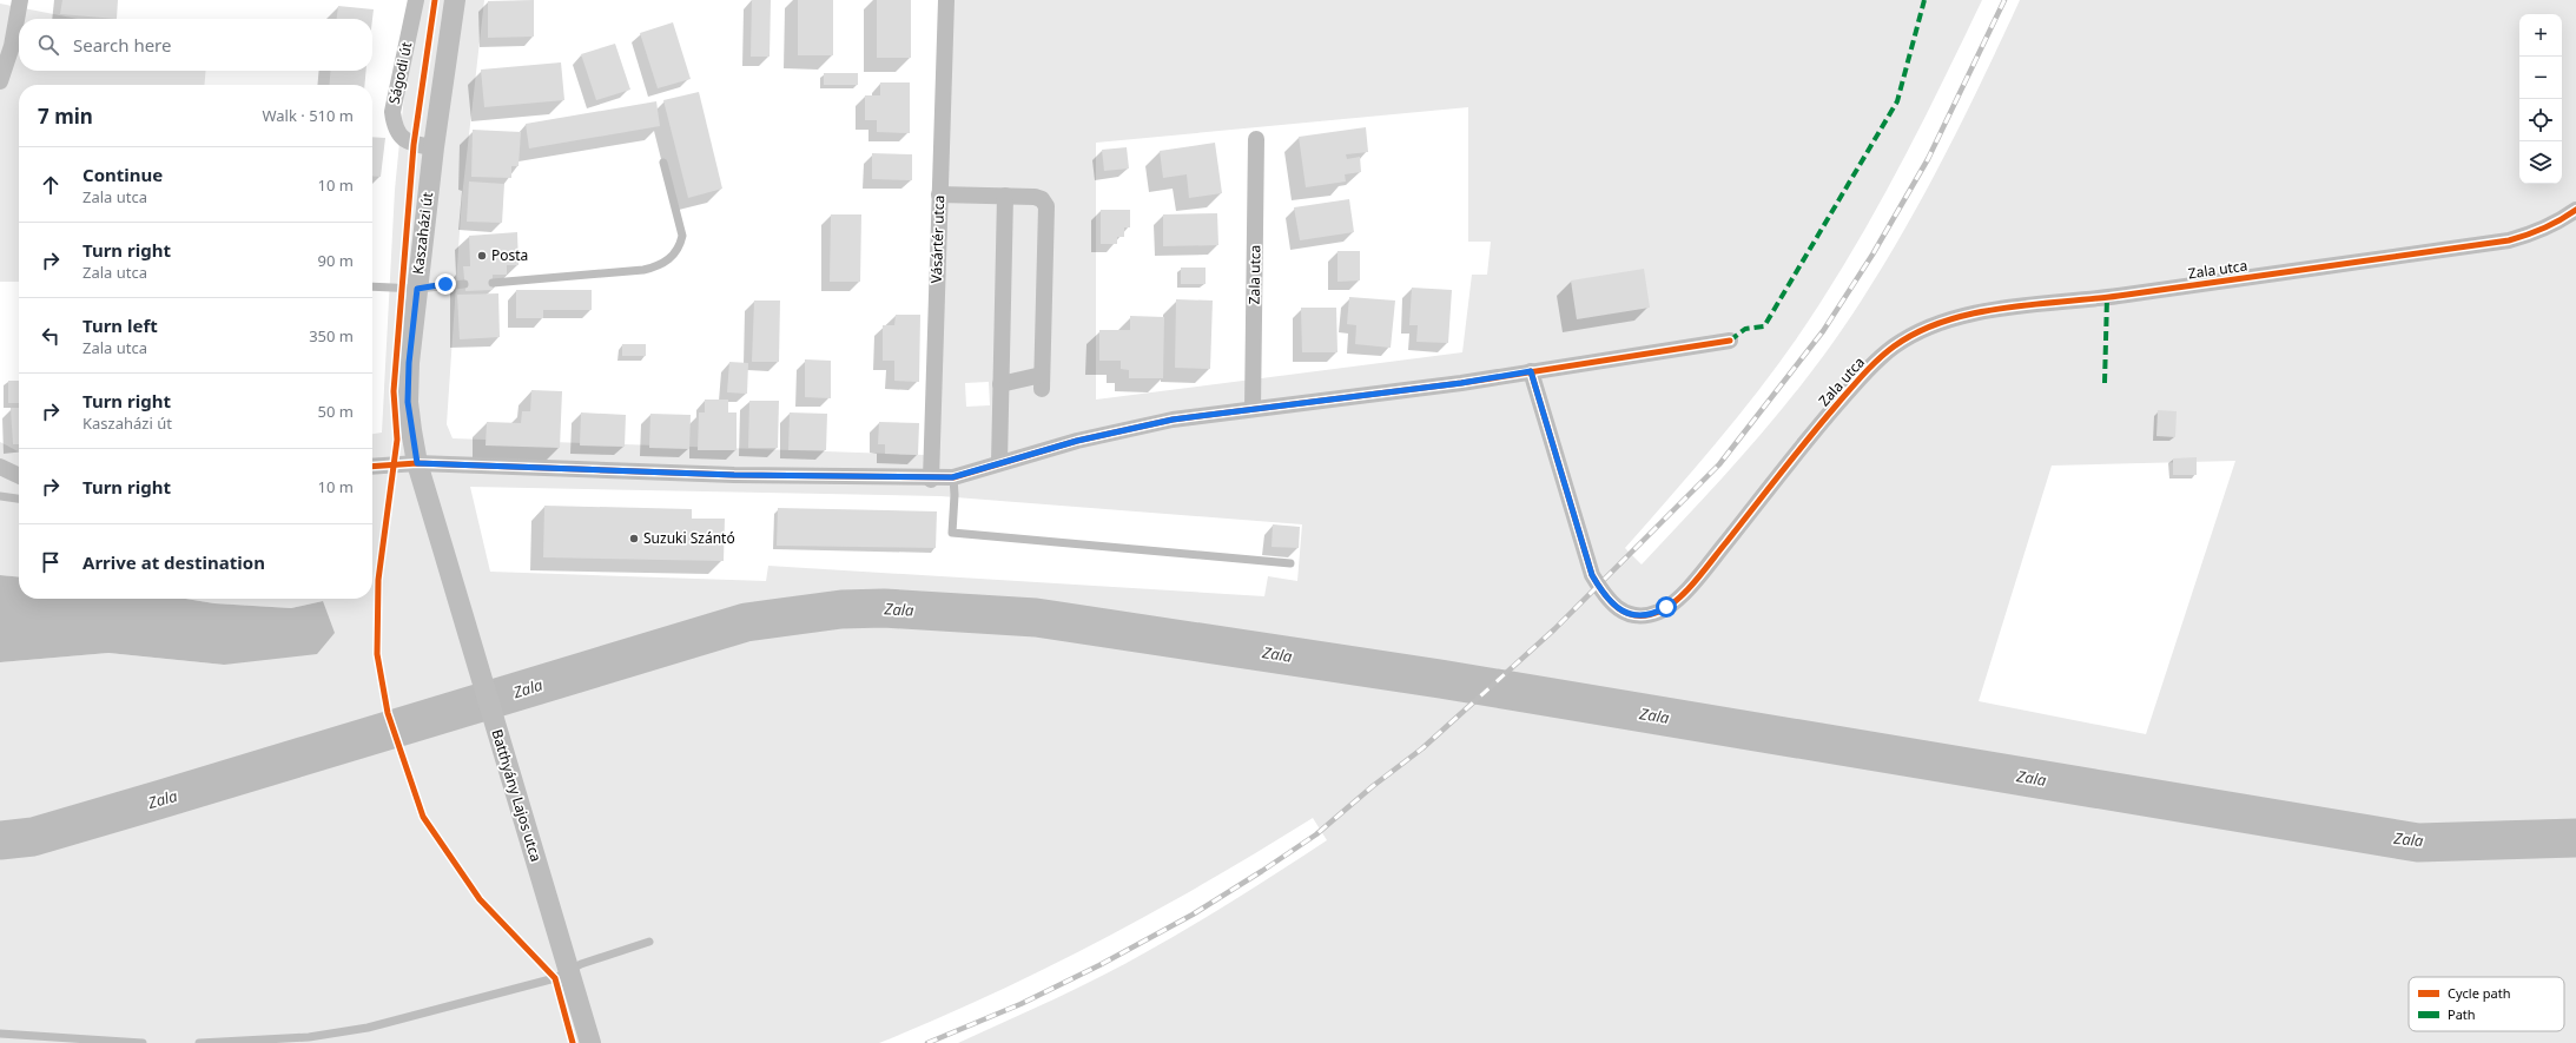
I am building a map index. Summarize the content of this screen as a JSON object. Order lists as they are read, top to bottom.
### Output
{
  "streets": {
    "street": [
      "Ságodi út",
      "Kaszaházi út",
      "Vásártér utca",
      "Zala utca",
      "Batthyány Lajos utca"
    ]
  },
  "crossings": [
    ["Ságodi út", "Kaszaházi út"],
    ["Kaszaházi út", "Batthyány Lajos utca"]
  ],
  "water": ["Zala"],
  "places": ["Posta", "Suzuki Szántó"],
  "legend": ["Cycle path", "Path"],
  "page": {
    "map_buttons": ["+", "−"],
    "search": "Search here",
    "heading": ["7 min", "Walk · 510 m"],
    "list": [
      ["Continue", "Zala utca", "10 m"],
      ["Turn right", "Zala utca", "90 m"],
      ["Turn left", "Zala utca", "350 m"],
      ["Turn right", "Kaszaházi út", "50 m"],
      ["Turn right", "10 m"],
      "Arrive at destination"
    ]
  }
}
